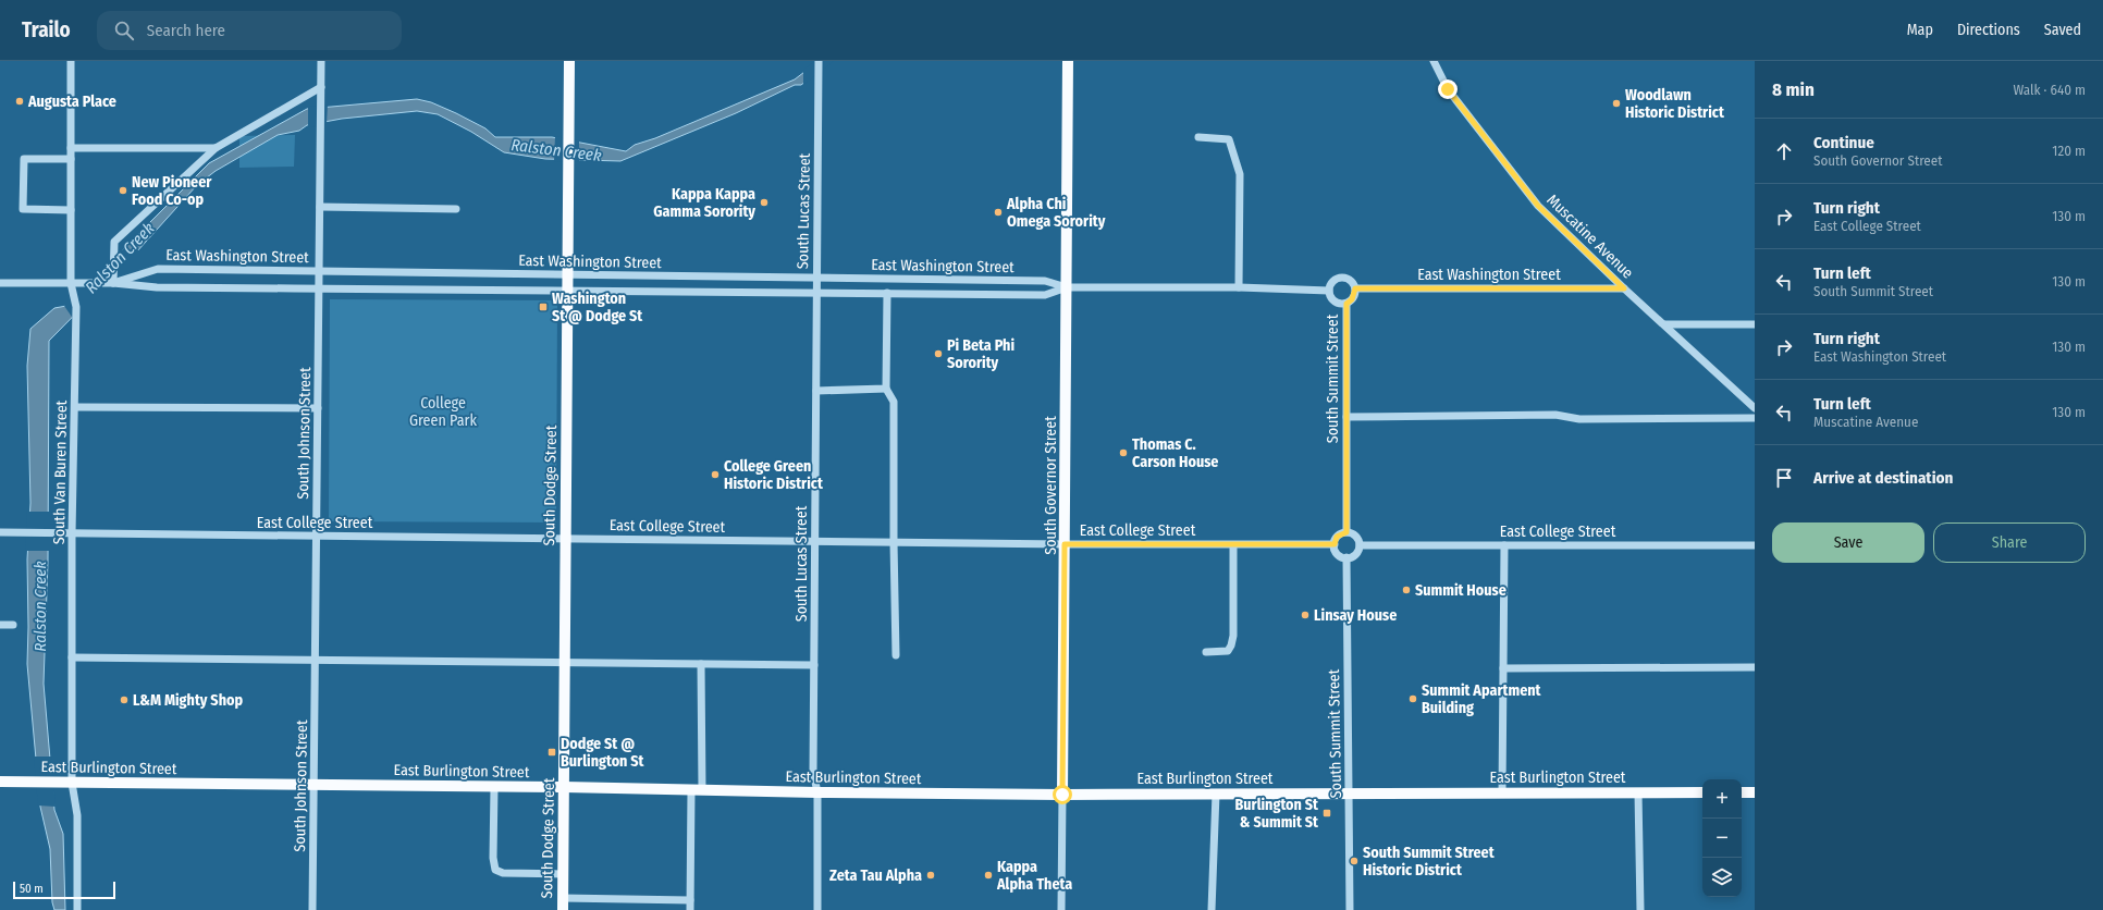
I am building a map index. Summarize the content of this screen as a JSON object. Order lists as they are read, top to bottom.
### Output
{
  "streets": {
    "main road": ["South Dodge Street", "South Governor Street", "East Burlington Street"],
    "street": [
      "South Lucas Street",
      "Muscatine Avenue",
      "East Washington Street",
      "South Summit Street",
      "South Johnson Street",
      "South Van Buren Street",
      "East College Street"
    ]
  },
  "crossings": [
    ["South Lucas Street", "East Washington Street"],
    ["South Lucas Street", "East College Street"],
    ["South Lucas Street", "East Burlington Street"],
    ["Muscatine Avenue", "East Washington Street"],
    ["East Washington Street", "South Summit Street"],
    ["East Washington Street", "South Johnson Street"],
    ["East Washington Street", "South Van Buren Street"],
    ["East Washington Street", "South Dodge Street"],
    ["East Washington Street", "South Governor Street"],
    ["South Summit Street", "East College Street"],
    ["South Summit Street", "East Burlington Street"],
    ["South Johnson Street", "East College Street"],
    ["South Johnson Street", "East Burlington Street"],
    ["South Van Buren Street", "East College Street"],
    ["South Van Buren Street", "East Burlington Street"],
    ["South Dodge Street", "East College Street"],
    ["South Dodge Street", "East Burlington Street"],
    ["South Governor Street", "East College Street"],
    ["South Governor Street", "East Burlington Street"]
  ],
  "water": ["Ralston Creek"],
  "parks": ["College Green Park"],
  "places": {
    "other": [
      "Augusta Place",
      "Woodlawn Historic District",
      "New Pioneer Food Co-op",
      "Kappa Kappa Gamma Sorority",
      "Alpha Chi Omega Sorority",
      "Pi Beta Phi Sorority",
      "Thomas C. Carson House",
      "College Green Historic District",
      "Summit House",
      "Linsay House",
      "Summit Apartment Building",
      "L&M Mighty Shop",
      "South Summit Street Historic District",
      "Zeta Tau Alpha",
      "Kappa Alpha Theta"
    ],
    "transit": ["Washington St @ Dodge St", "Dodge St @ Burlington St", "Burlington St & Summit St"]
  },
  "scale_bar": "50 m",
  "page": {
    "header": "Trailo",
    "search": "Search here",
    "nav": ["Map", "Directions", "Saved"],
    "heading": ["8 min", "Walk · 640 m"],
    "list": [
      ["Continue", "South Governor Street", "120 m"],
      ["Turn right", "East College Street", "130 m"],
      ["Turn left", "South Summit Street", "130 m"],
      ["Turn right", "East Washington Street", "130 m"],
      ["Turn left", "Muscatine Avenue", "130 m"],
      "Arrive at destination"
    ],
    "buttons": ["Save", "Share"],
    "map_buttons": ["+", "−"],
    "scale": "50 m"
  }
}
